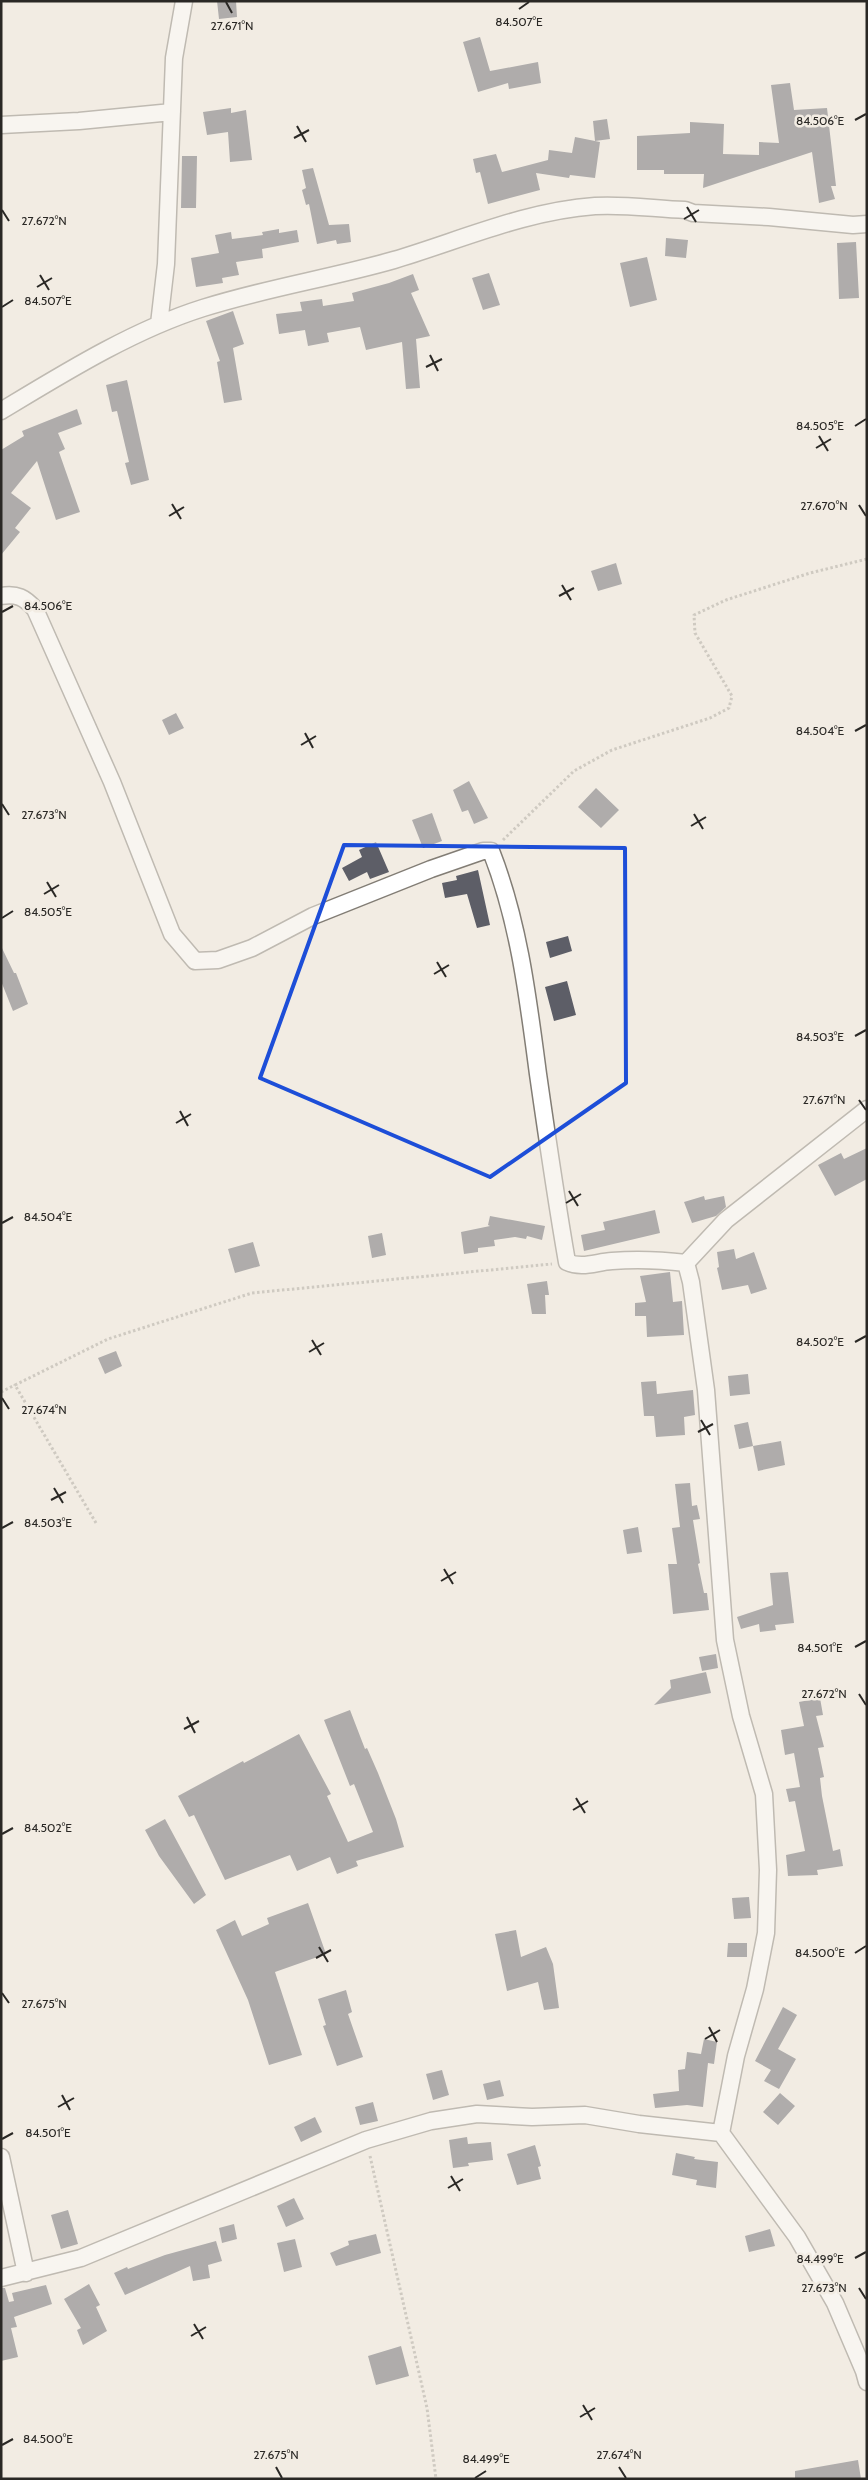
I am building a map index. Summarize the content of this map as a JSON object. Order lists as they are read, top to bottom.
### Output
{
  "coordinates": [
    "84.507°E",
    "27.671°N",
    "84.506°E",
    "27.672°N",
    "84.505°E",
    "27.670°N",
    "84.504°E",
    "27.673°N",
    "84.503°E",
    "84.502°E",
    "27.674°N",
    "84.501°E",
    "84.500°E",
    "27.675°N",
    "84.499°E"
  ]
}
